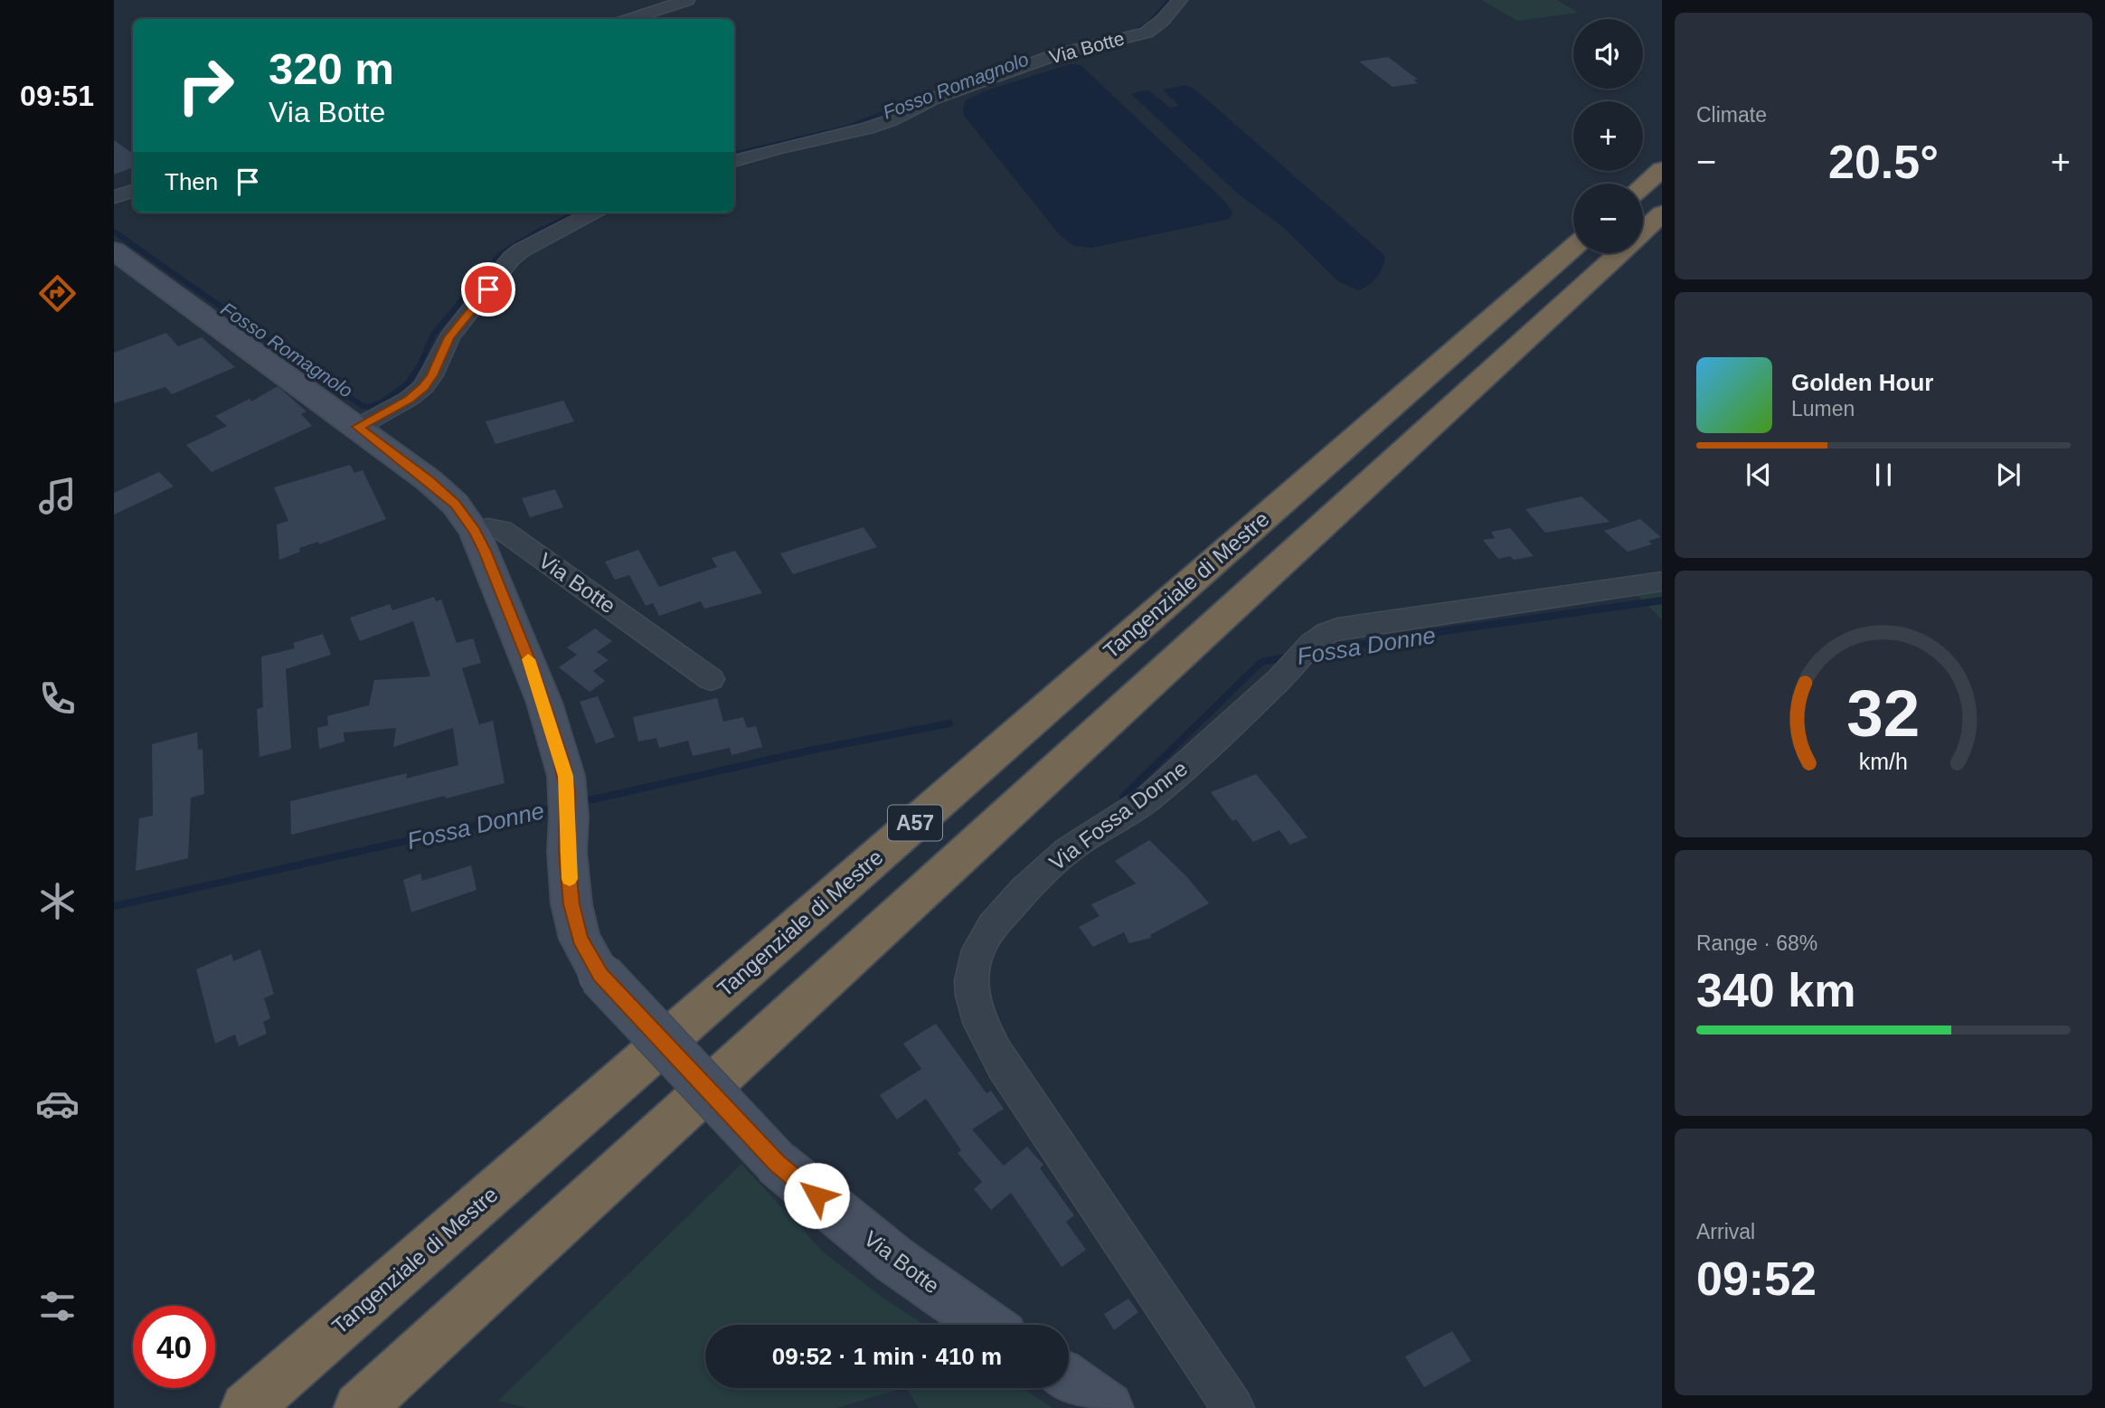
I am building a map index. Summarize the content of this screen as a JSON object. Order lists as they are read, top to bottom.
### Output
{
  "streets": {
    "highway": ["Tangenziale di Mestre", "A57"],
    "street": ["Via Botte", "Via Fossa Donne"]
  },
  "water": ["Fosso Romagnolo", "Fossa Donne"],
  "page": {
    "tabs": "09:51",
    "tile": [
      "Climate",
      ["Range · 68%", "340 km"],
      ["Arrival", "09:52"]
    ],
    "map_buttons": ["+", "−"],
    "turn": ["320 m", "Via Botte"],
    "heat": ["−", "20.5°", "+"],
    "then": "Then",
    "song": ["Golden Hour", "Lumen"],
    "limit": "40",
    "trip": "09:52 · 1 min · 410 m",
    "gauge": ["32", "km/h"]
  }
}
